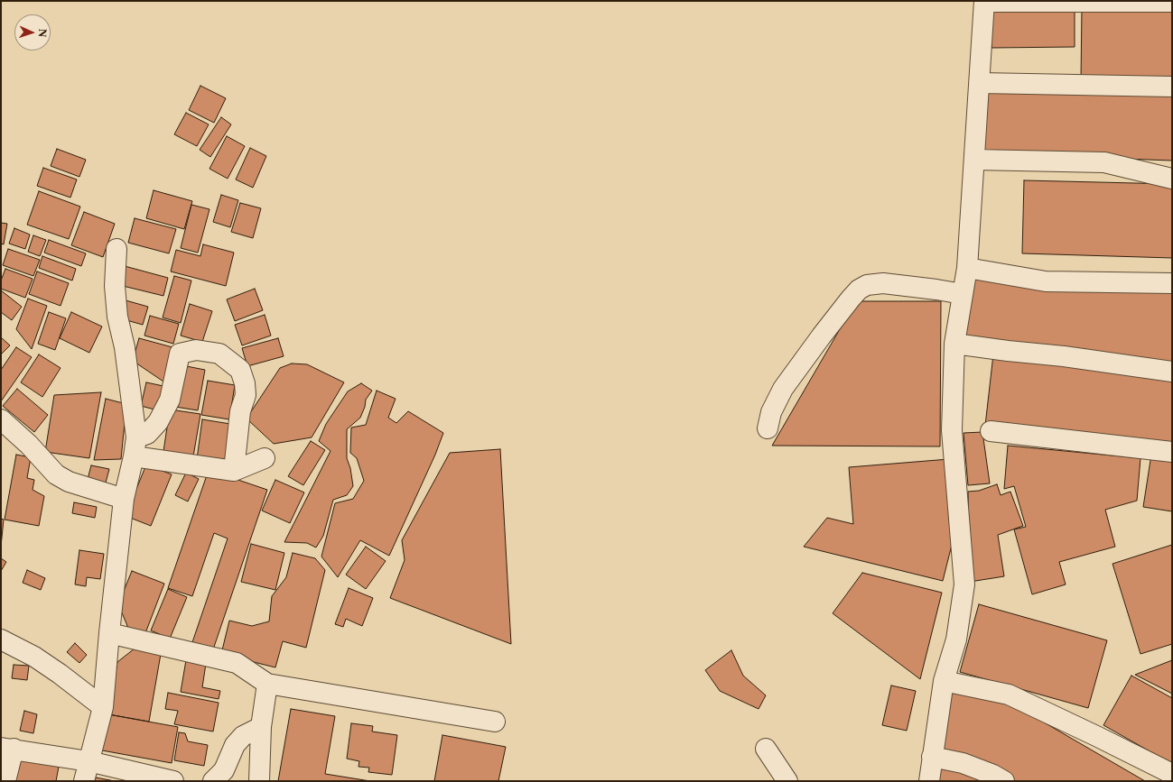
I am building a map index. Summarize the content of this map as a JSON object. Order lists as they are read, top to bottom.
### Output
{
  "north": "right"
}
